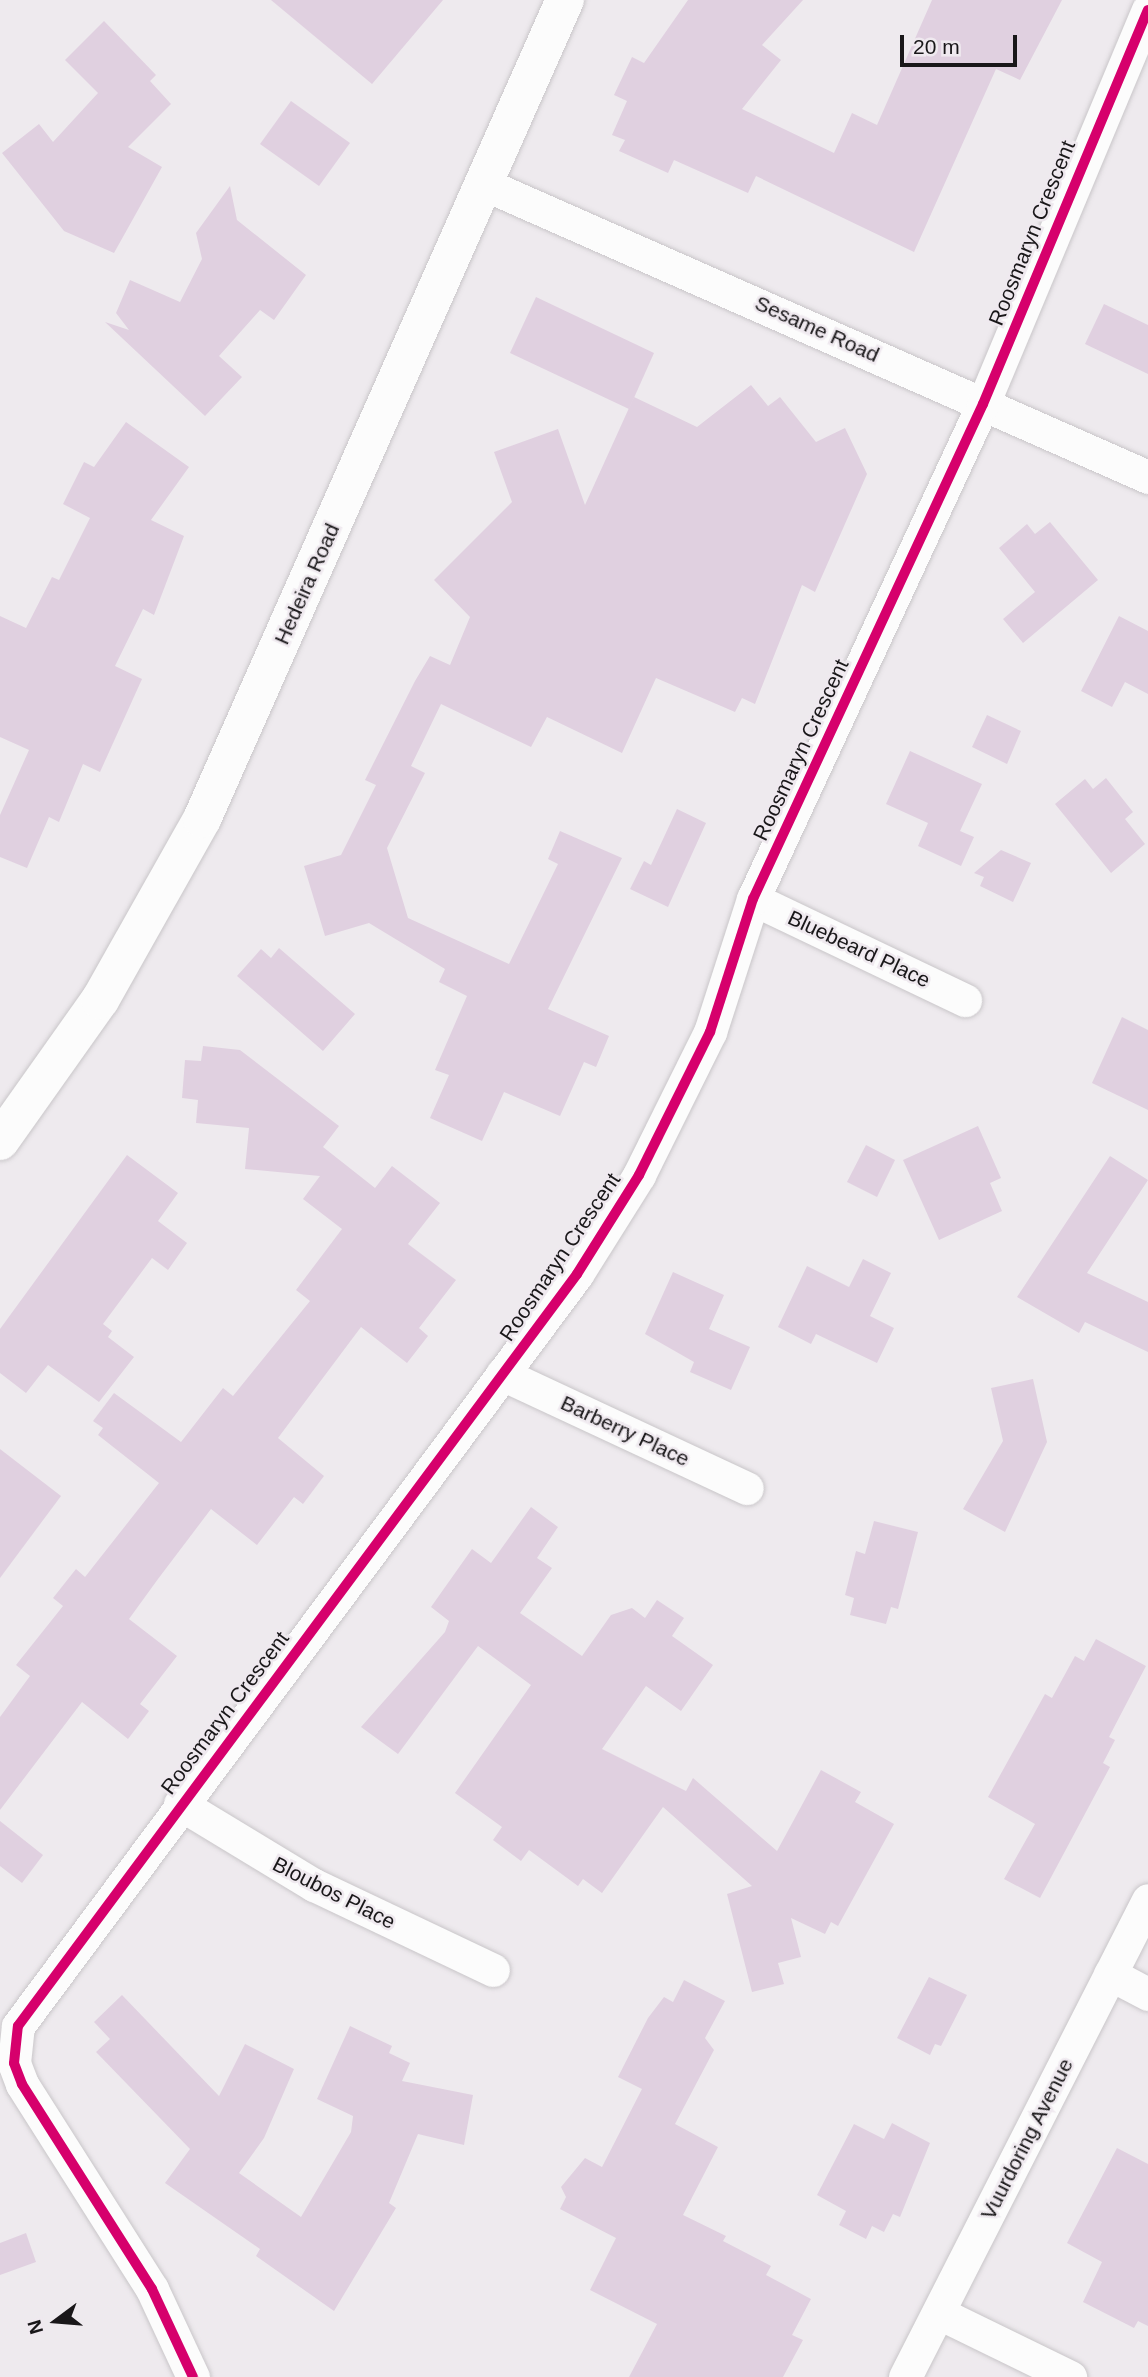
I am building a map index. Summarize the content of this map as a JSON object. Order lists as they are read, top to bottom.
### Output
{
  "streets": {
    "street": [
      "Roosmaryn Crescent",
      "Sesame Road",
      "Hedeira Road",
      "Bluebeard Place",
      "Barberry Place",
      "Bloubos Place",
      "Vuurdoring Avenue"
    ]
  },
  "crossings": [
    ["Roosmaryn Crescent", "Sesame Road"],
    ["Roosmaryn Crescent", "Bluebeard Place"],
    ["Roosmaryn Crescent", "Barberry Place"],
    ["Roosmaryn Crescent", "Bloubos Place"],
    ["Sesame Road", "Hedeira Road"]
  ],
  "scale_bar": "20 m",
  "north": "left"
}
